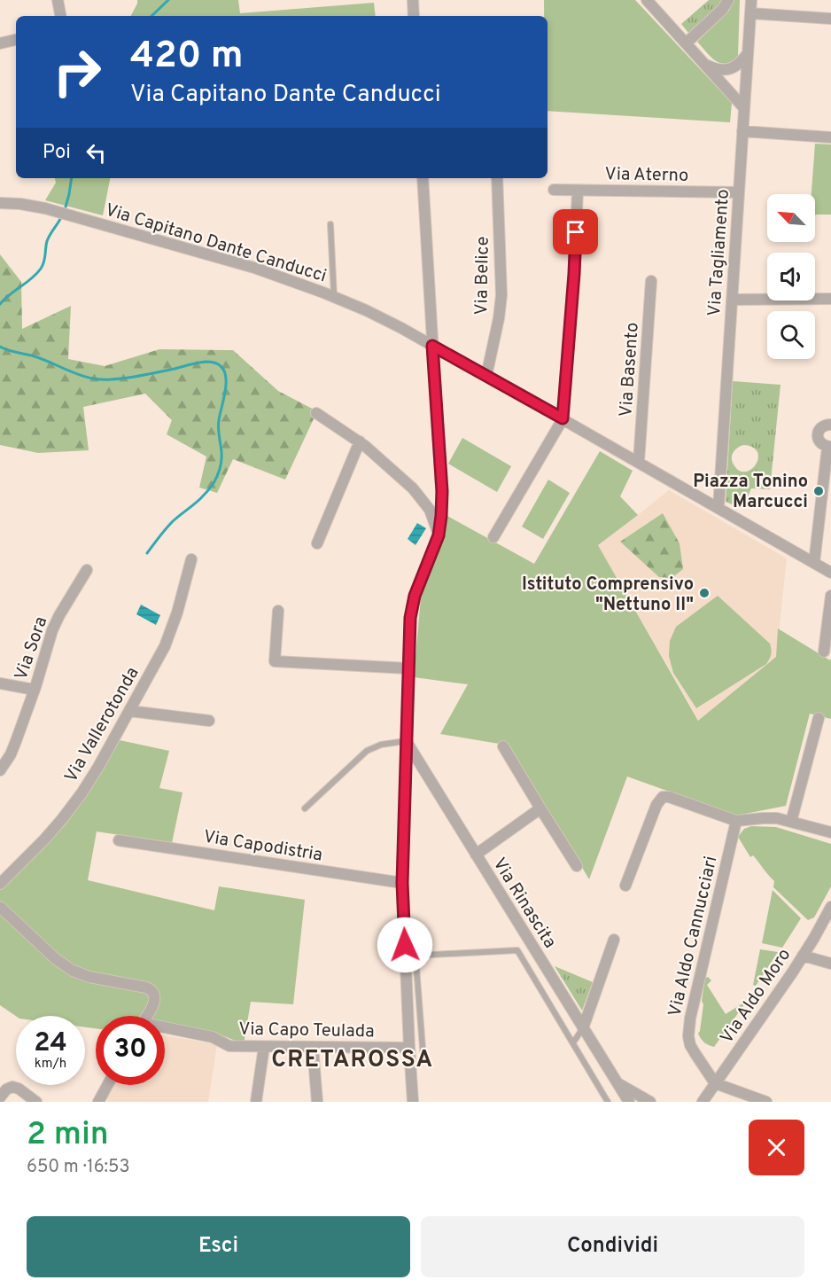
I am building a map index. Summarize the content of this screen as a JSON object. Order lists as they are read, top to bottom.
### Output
{
  "streets": {
    "street": [
      "Via Aterno",
      "Via Capitano Dante Canducci",
      "Via Tagliamento",
      "Via Belice",
      "Via Basento",
      "Via Sora",
      "Via Vallerotonda",
      "Via Capodistria",
      "Via Rinascita",
      "Via Aldo Cannucciari",
      "Via Aldo Moro",
      "Via Capo Teulada"
    ]
  },
  "crossings": [
    ["Via Aterno", "Via Tagliamento"],
    ["Via Capitano Dante Canducci", "Via Tagliamento"],
    ["Via Capitano Dante Canducci", "Via Belice"],
    ["Via Capitano Dante Canducci", "Via Basento"],
    ["Via Aldo Cannucciari", "Via Aldo Moro"]
  ],
  "districts": ["CRETAROSSA"],
  "places": ["Piazza Tonino Marcucci", "Istituto Comprensivo \"Nettuno II\""],
  "north": "top left",
  "page": {
    "turn": ["420 m", "Via Capitano Dante Canducci"],
    "then": "Poi",
    "speed": "24 km/h",
    "limit": "30",
    "heading": ["2 min", "650 m · 16:53"],
    "buttons": ["Esci", "Condividi"]
  }
}
